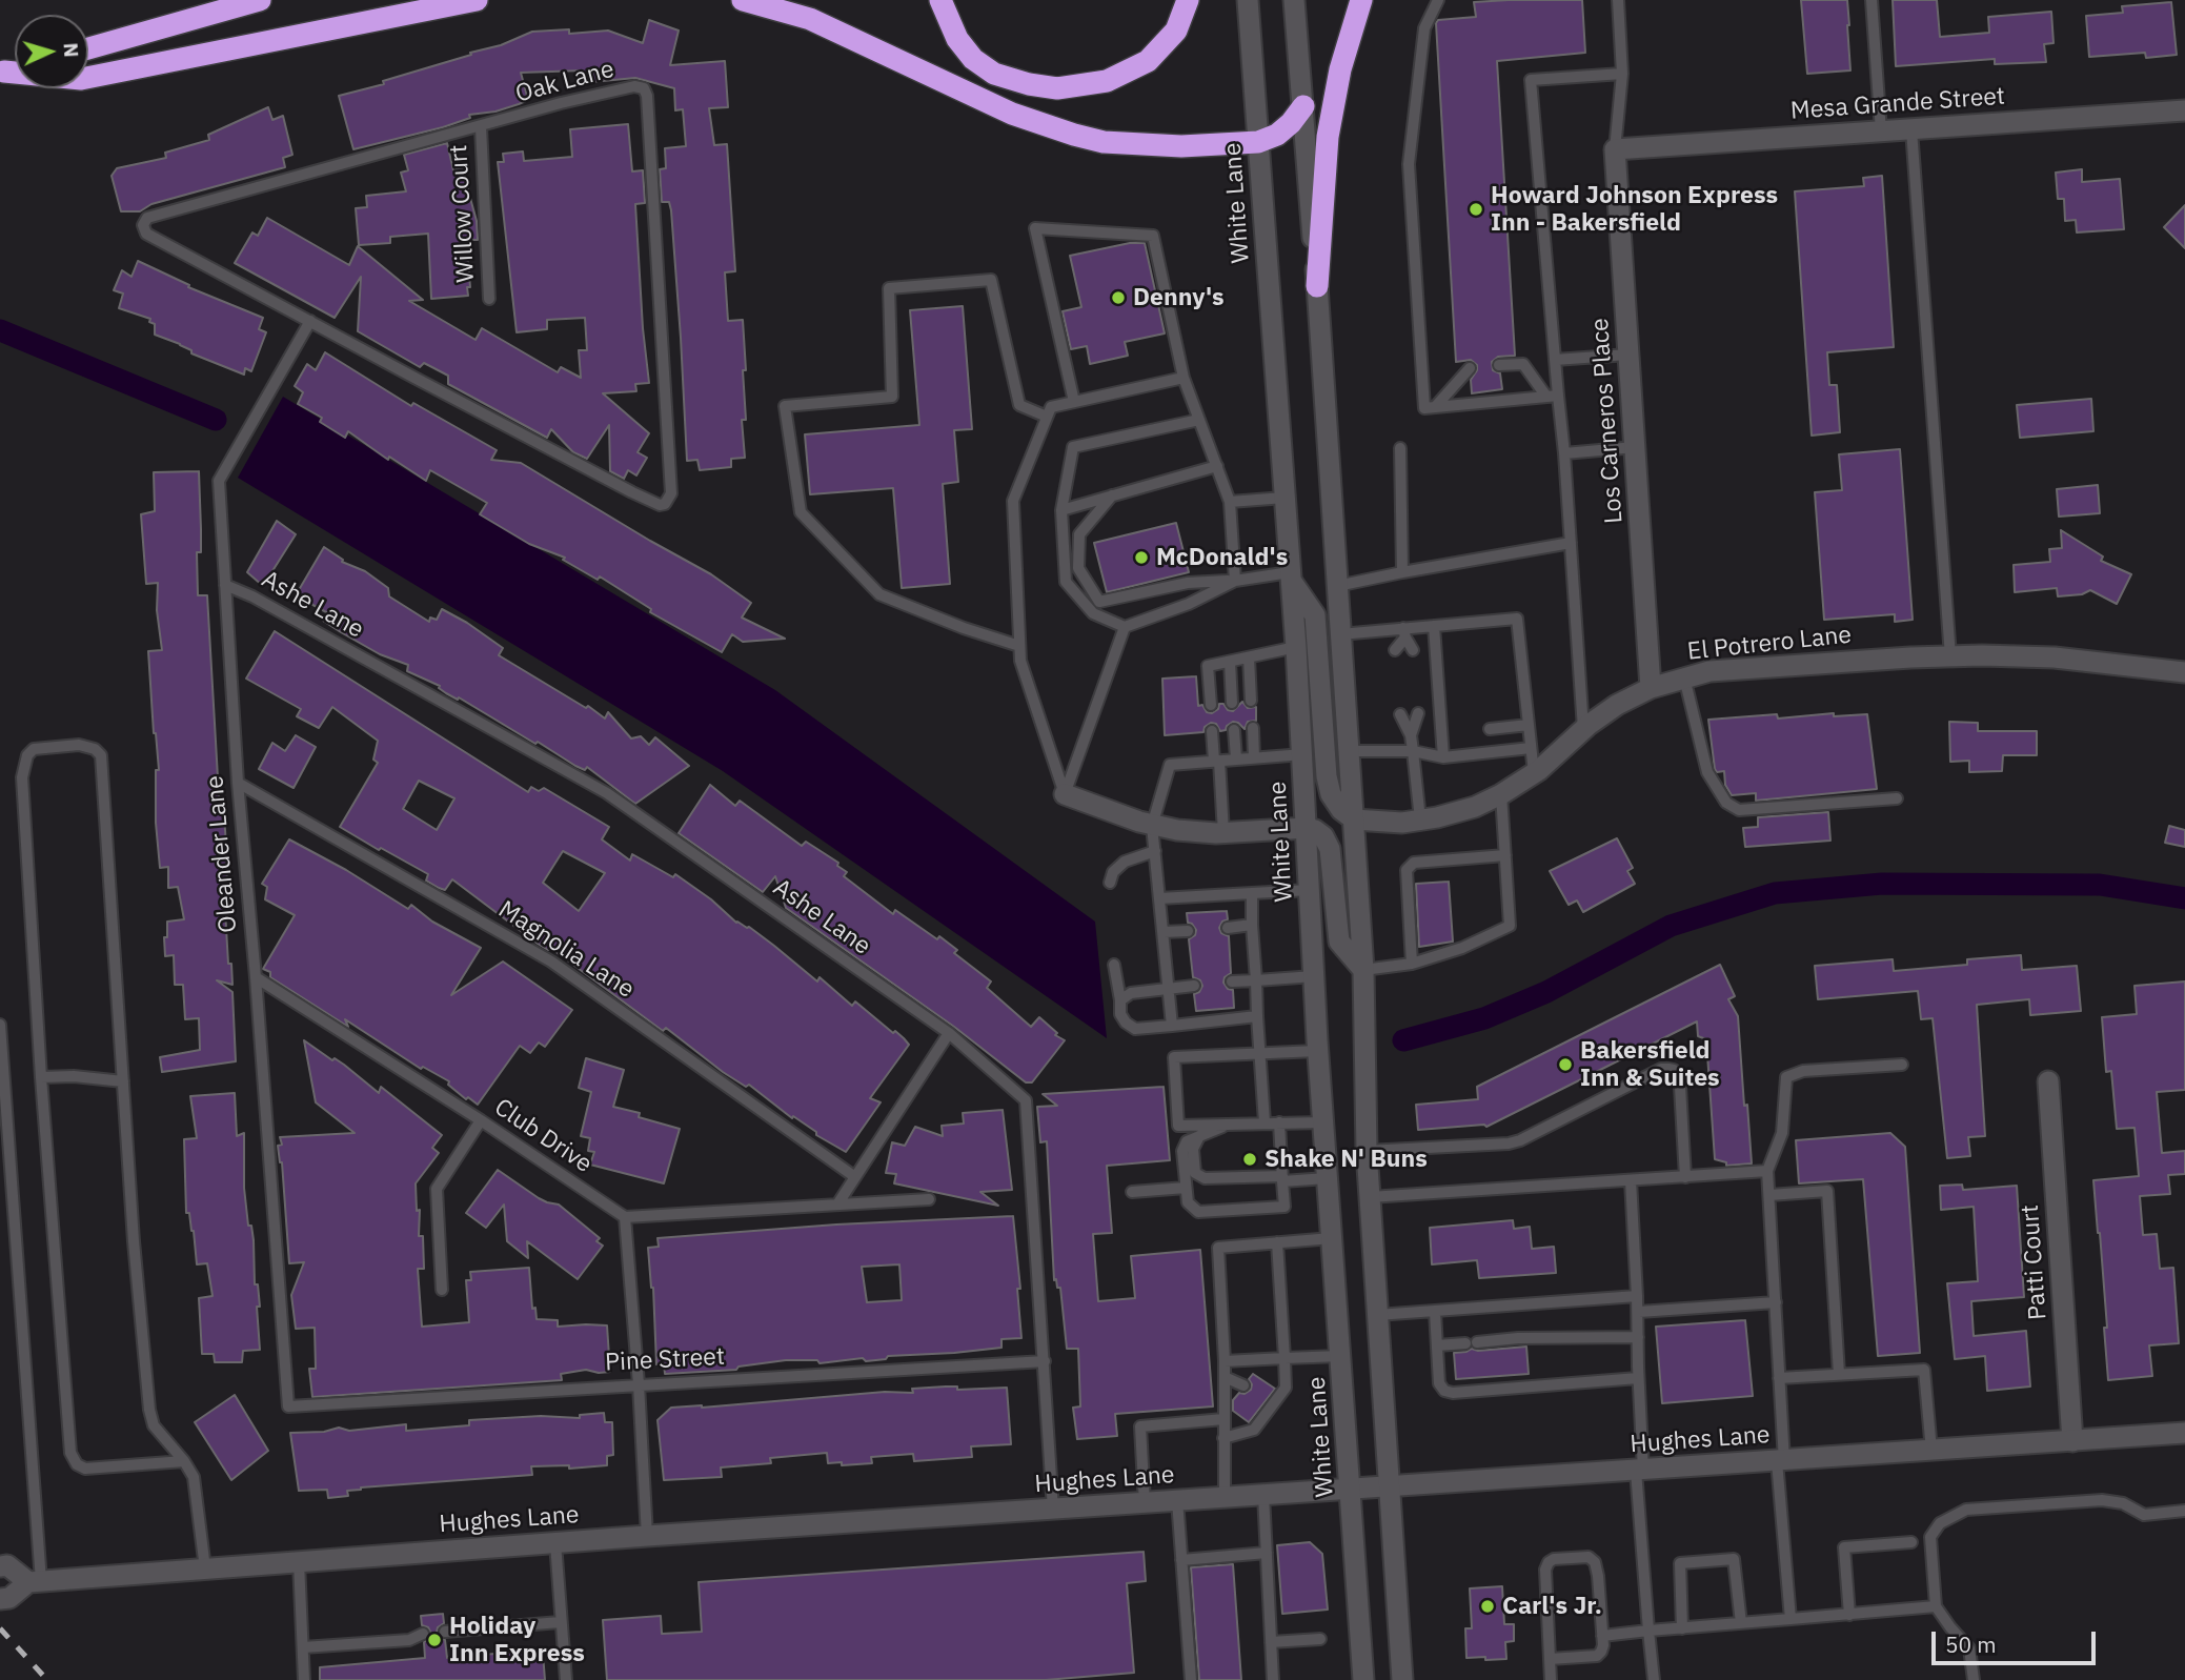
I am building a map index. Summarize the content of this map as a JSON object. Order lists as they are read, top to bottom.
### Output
{
  "streets": {
    "street": [
      "Mesa Grande Street",
      "White Lane",
      "Los Carneros Place",
      "El Potrero Lane",
      "Patti Court",
      "Hughes Lane"
    ],
    "lane": [
      "Oak Lane",
      "Willow Court",
      "Ashe Lane",
      "Oleander Lane",
      "Magnolia Lane",
      "Club Drive",
      "Pine Street"
    ]
  },
  "crossings": [
    ["Oak Lane", "Willow Court"],
    ["Oak Lane", "Oleander Lane"],
    ["Mesa Grande Street", "Los Carneros Place"],
    ["White Lane", "Hughes Lane"],
    ["Los Carneros Place", "El Potrero Lane"],
    ["Ashe Lane", "Oleander Lane"],
    ["Ashe Lane", "Pine Street"],
    ["Ashe Lane", "Hughes Lane"],
    ["Oleander Lane", "Magnolia Lane"],
    ["Oleander Lane", "Club Drive"],
    ["Oleander Lane", "Pine Street"],
    ["Patti Court", "Hughes Lane"]
  ],
  "places": [
    "Howard Johnson Express Inn - Bakersfield",
    "Denny's",
    "McDonald's",
    "Bakersfield Inn & Suites",
    "Shake N' Buns",
    "Carl's Jr.",
    "Holiday Inn Express"
  ],
  "scale_bar": "50 m",
  "north": "right"
}
